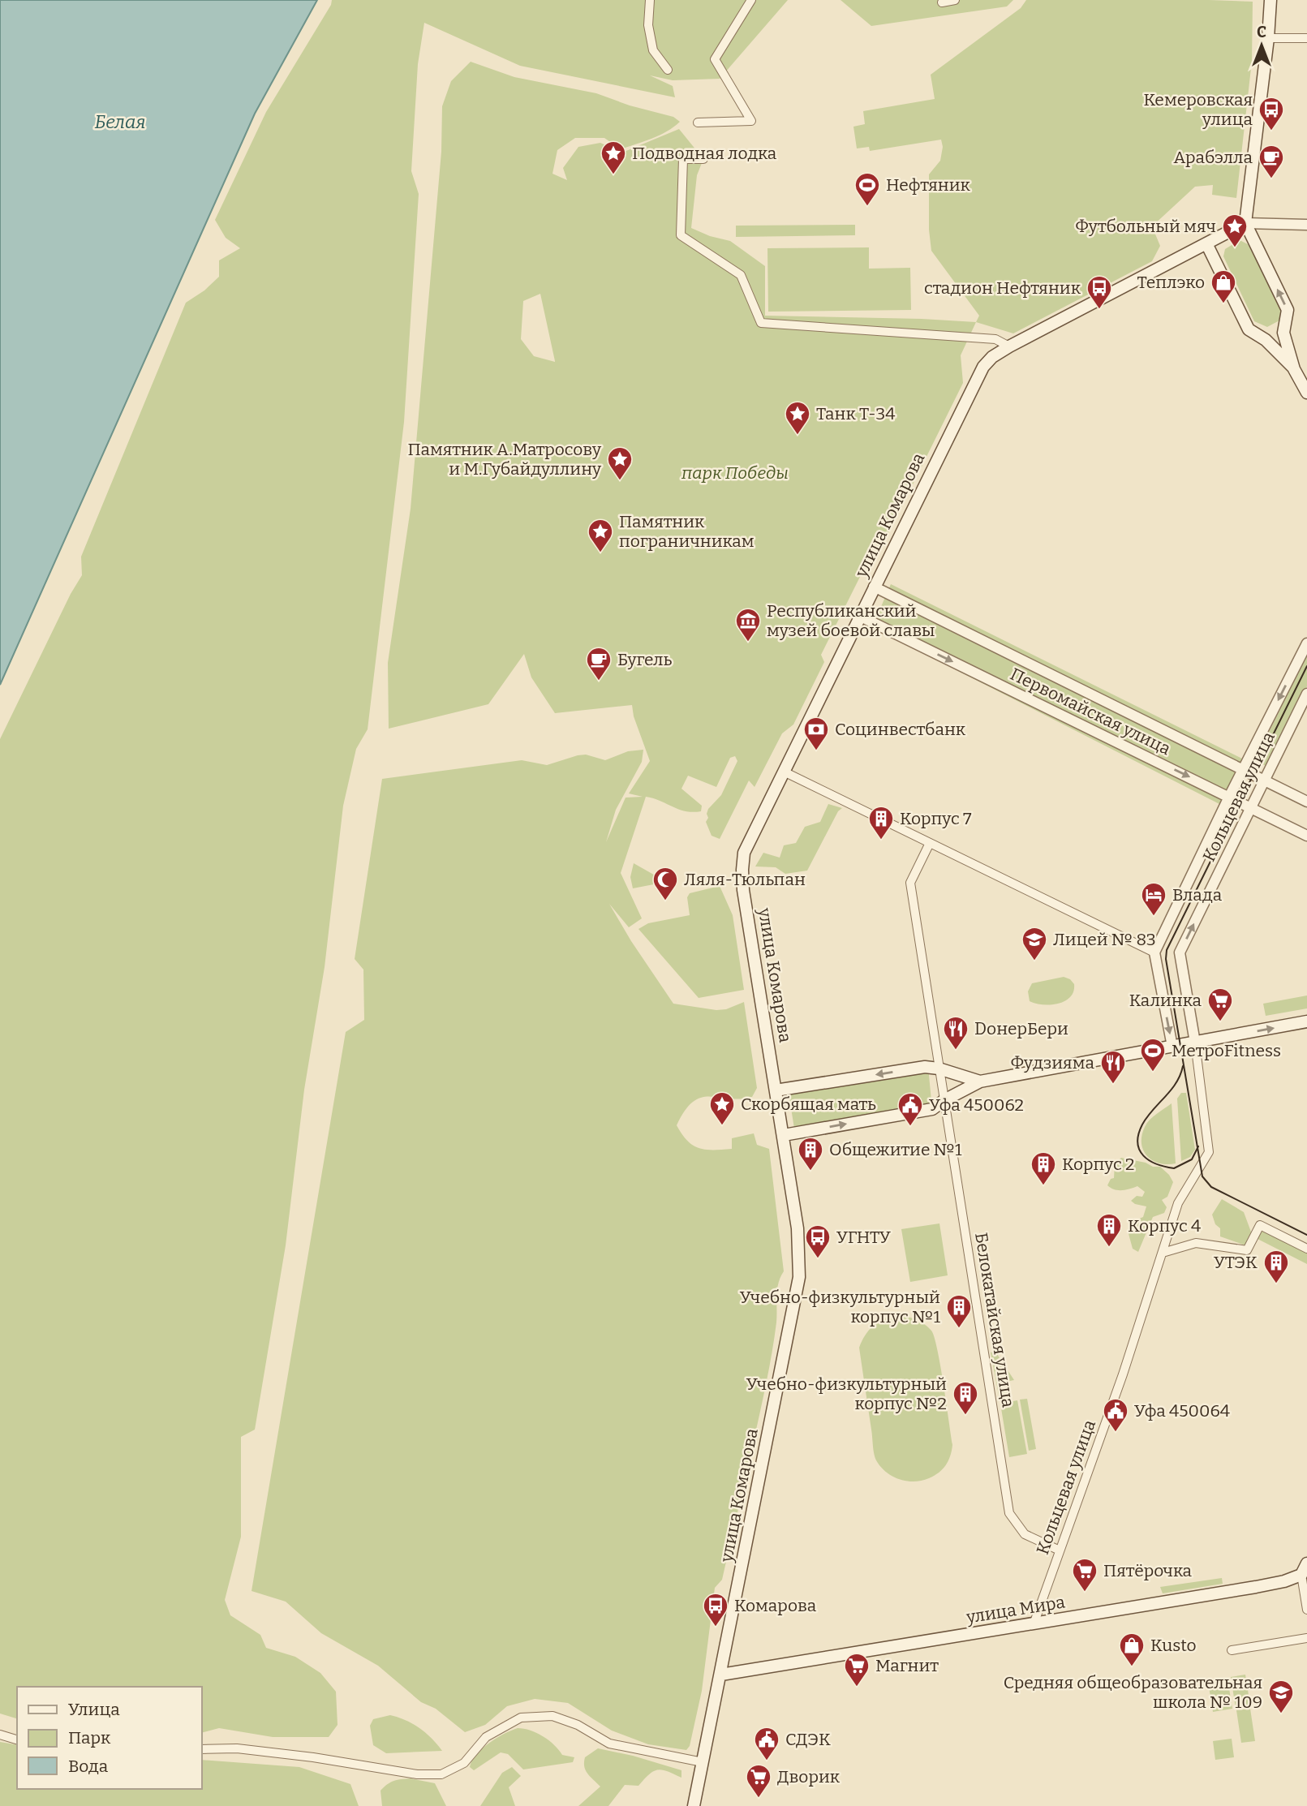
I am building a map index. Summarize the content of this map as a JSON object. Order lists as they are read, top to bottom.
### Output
{
  "streets": {
    "main road": ["улица Комарова", "улица Мира"],
    "street": ["Первомайская улица", "Кольцевая улица", "Белокатайская улица"]
  },
  "crossings": [
    ["улица Комарова", "Первомайская улица"],
    ["улица Комарова", "улица Мира"],
    ["Первомайская улица", "Кольцевая улица"],
    ["Кольцевая улица", "Белокатайская улица"],
    ["Кольцевая улица", "улица Мира"]
  ],
  "water": ["Белая"],
  "parks": ["парк Победы"],
  "places": {
    "bus stop": [
      "Кемеровская улица",
      "стадион Нефтяник",
      "УГНТУ",
      "Комарова"
    ],
    "place": [
      "Подводная лодка",
      "Футбольный мяч",
      "Танк Т-34",
      "Памятник А.Матросову и М.Губайдуллину",
      "Памятник пограничникам",
      "Скорбящая мать"
    ],
    "cafe": ["Арабэлла", "Бугель"],
    "sports": ["Нефтяник", "МетроFitness"],
    "shop": ["Теплэко", "Kusto"],
    "museum": ["Республиканский музей боевой славы"],
    "bank": ["Социнвестбанк"],
    "building": [
      "Корпус 7",
      "Общежитие №1",
      "Корпус 2",
      "Корпус 4",
      "УТЭК",
      "Учебно-физкультурный корпус №1",
      "Учебно-физкультурный корпус №2"
    ],
    "mosque": ["Ляля-Тюльпан"],
    "hotel": ["Влада"],
    "school or university": ["Лицей № 83", "Средняя общеобразовательная школа № 109"],
    "supermarket": [
      "Калинка",
      "Пятёрочка",
      "Магнит",
      "Дворик"
    ],
    "restaurant": ["DонерБери", "Фудзияма"],
    "public building": ["Уфа 450062", "Уфа 450064", "СДЭК"]
  },
  "legend": ["Улица", "Парк", "Вода"],
  "north": "top"
}
